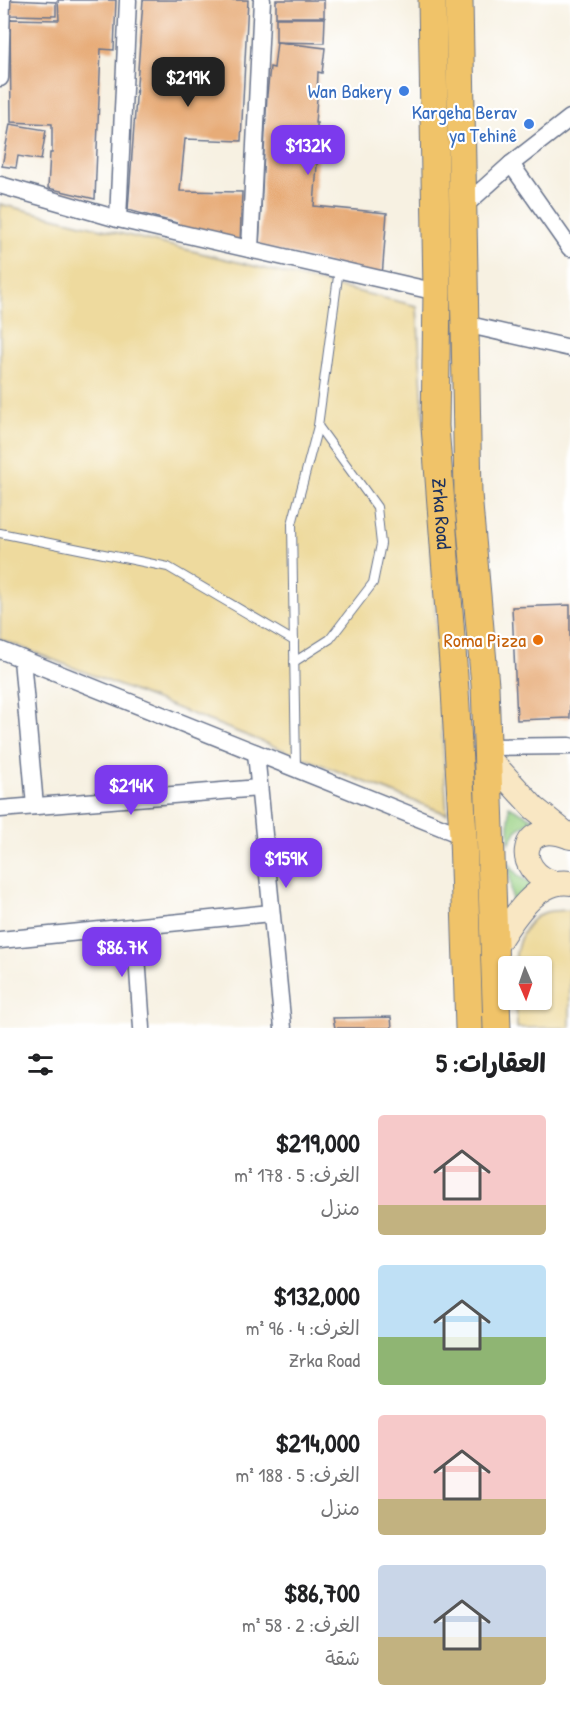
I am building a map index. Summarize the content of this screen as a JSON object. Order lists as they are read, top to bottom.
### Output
{
  "streets": {
    "main road": ["Zrka Road"]
  },
  "places": ["Wan Bakery", "Kargeha Berav ya Tehinê", "Roma Pizza"],
  "north": "bottom",
  "page": {
    "price": [
      "$219K",
      "$132K",
      "$214K",
      "$159K",
      "$86.7K"
    ],
    "heading": "العقارات: 5",
    "list": [
      {
        "name": "$219,000",
        "note": "الغرف: 5 · 178 m² · منزل"
      },
      {
        "name": "$132,000",
        "note": "الغرف: 4 · 96 m² · Zrka Road"
      },
      {
        "name": "$214,000",
        "note": "الغرف: 5 · 188 m² · منزل"
      },
      {
        "name": "$86,700",
        "note": "الغرف: 2 · 58 m² · شقة"
      }
    ]
  }
}
